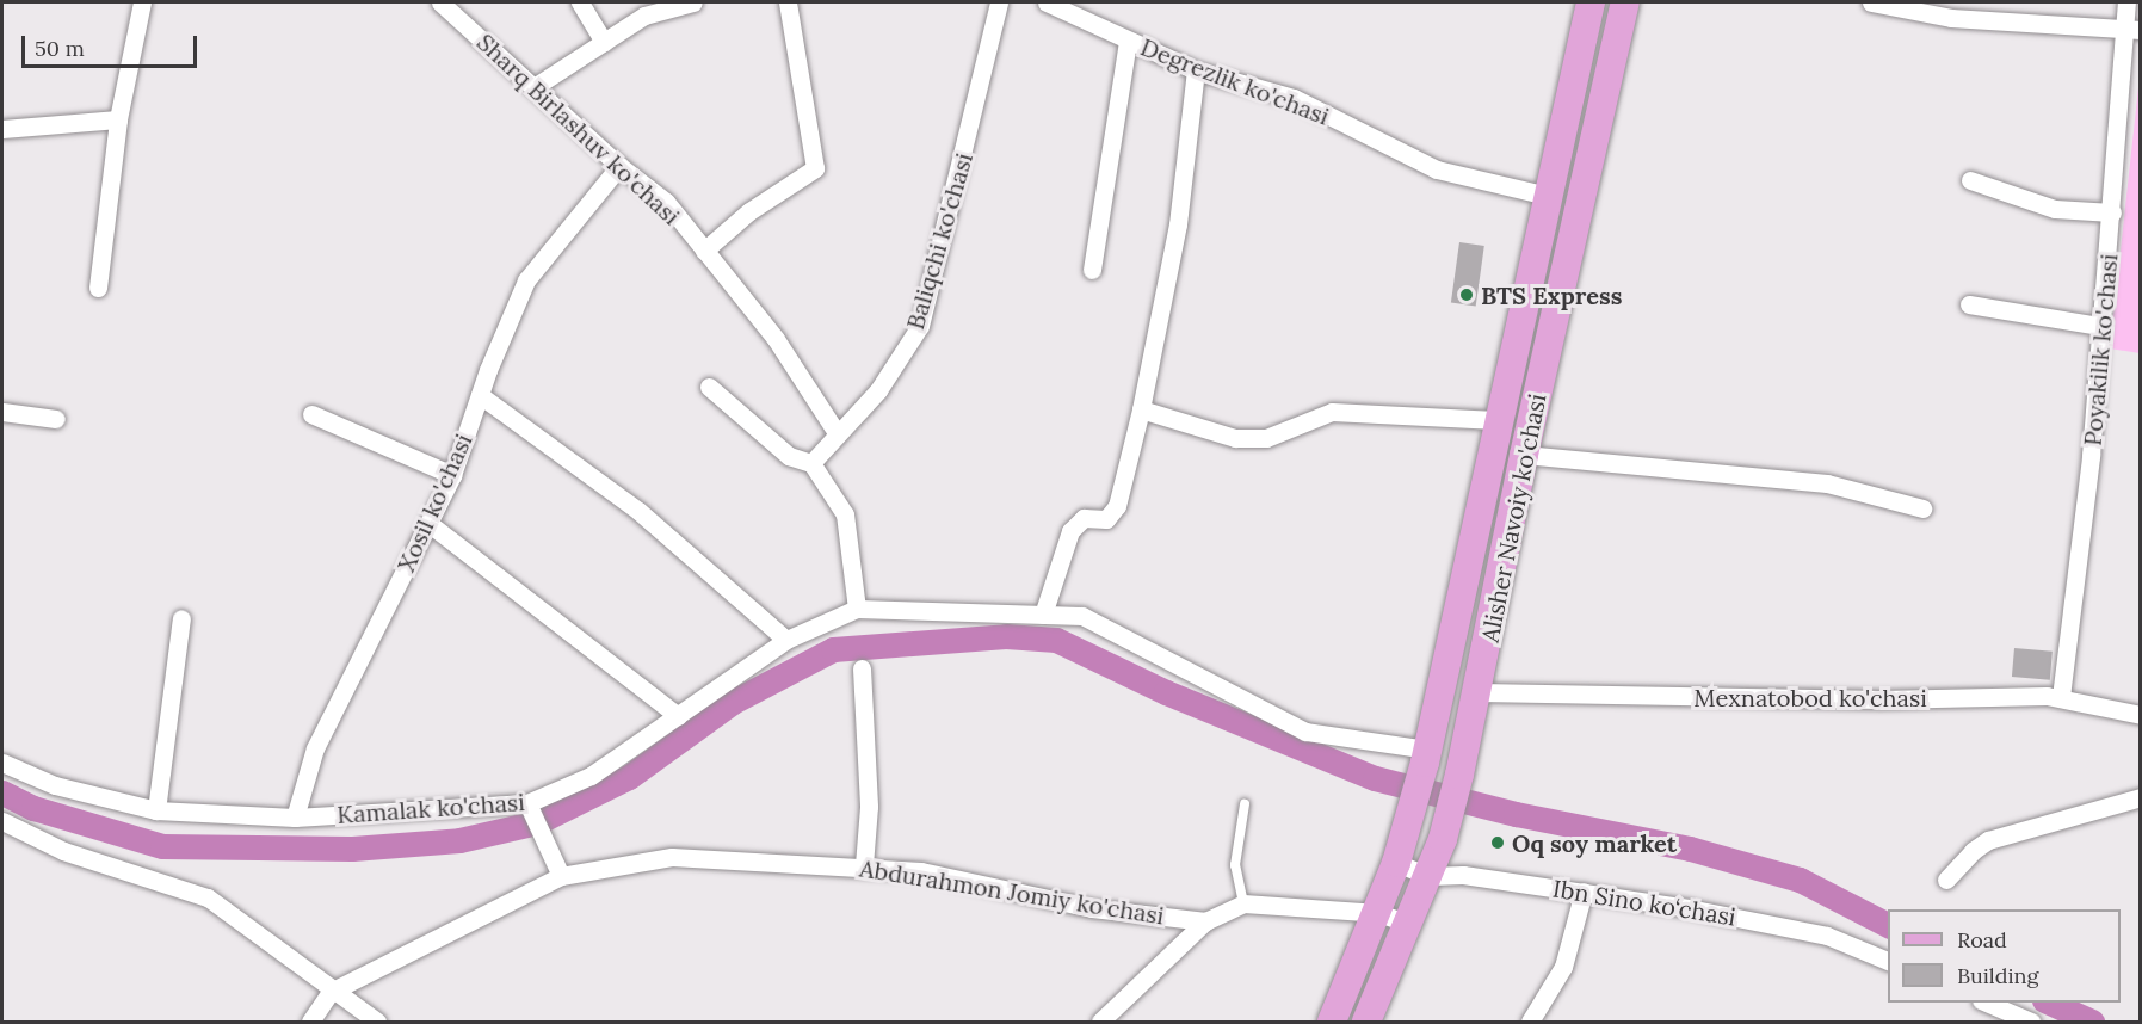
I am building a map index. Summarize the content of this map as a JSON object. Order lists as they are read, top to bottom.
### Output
{
  "streets": {
    "main road": ["Alisher Navoiy ko'chasi"],
    "street": [
      "Degrezlik ko'chasi",
      "Sharq Birlashuv ko'chasi",
      "Baliqchi ko'chasi",
      "Poyakilik ko'chasi",
      "Xosil ko'chasi",
      "Mexnatobod ko'chasi",
      "Kamalak ko'chasi",
      "Abdurahmon Jomiy ko'chasi",
      "Ibn Sino ko‘chasi"
    ]
  },
  "crossings": [
    ["Degrezlik ko'chasi", "Alisher Navoiy ko'chasi"],
    ["Sharq Birlashuv ko'chasi", "Baliqchi ko'chasi"],
    ["Sharq Birlashuv ko'chasi", "Xosil ko'chasi"],
    ["Poyakilik ko'chasi", "Mexnatobod ko'chasi"],
    ["Xosil ko'chasi", "Kamalak ko'chasi"],
    ["Alisher Navoiy ko'chasi", "Mexnatobod ko'chasi"],
    ["Alisher Navoiy ko'chasi", "Ibn Sino ko‘chasi"]
  ],
  "places": ["BTS Express", "Oq soy market"],
  "legend": ["Road", "Building"],
  "scale_bar": "50 m"
}
